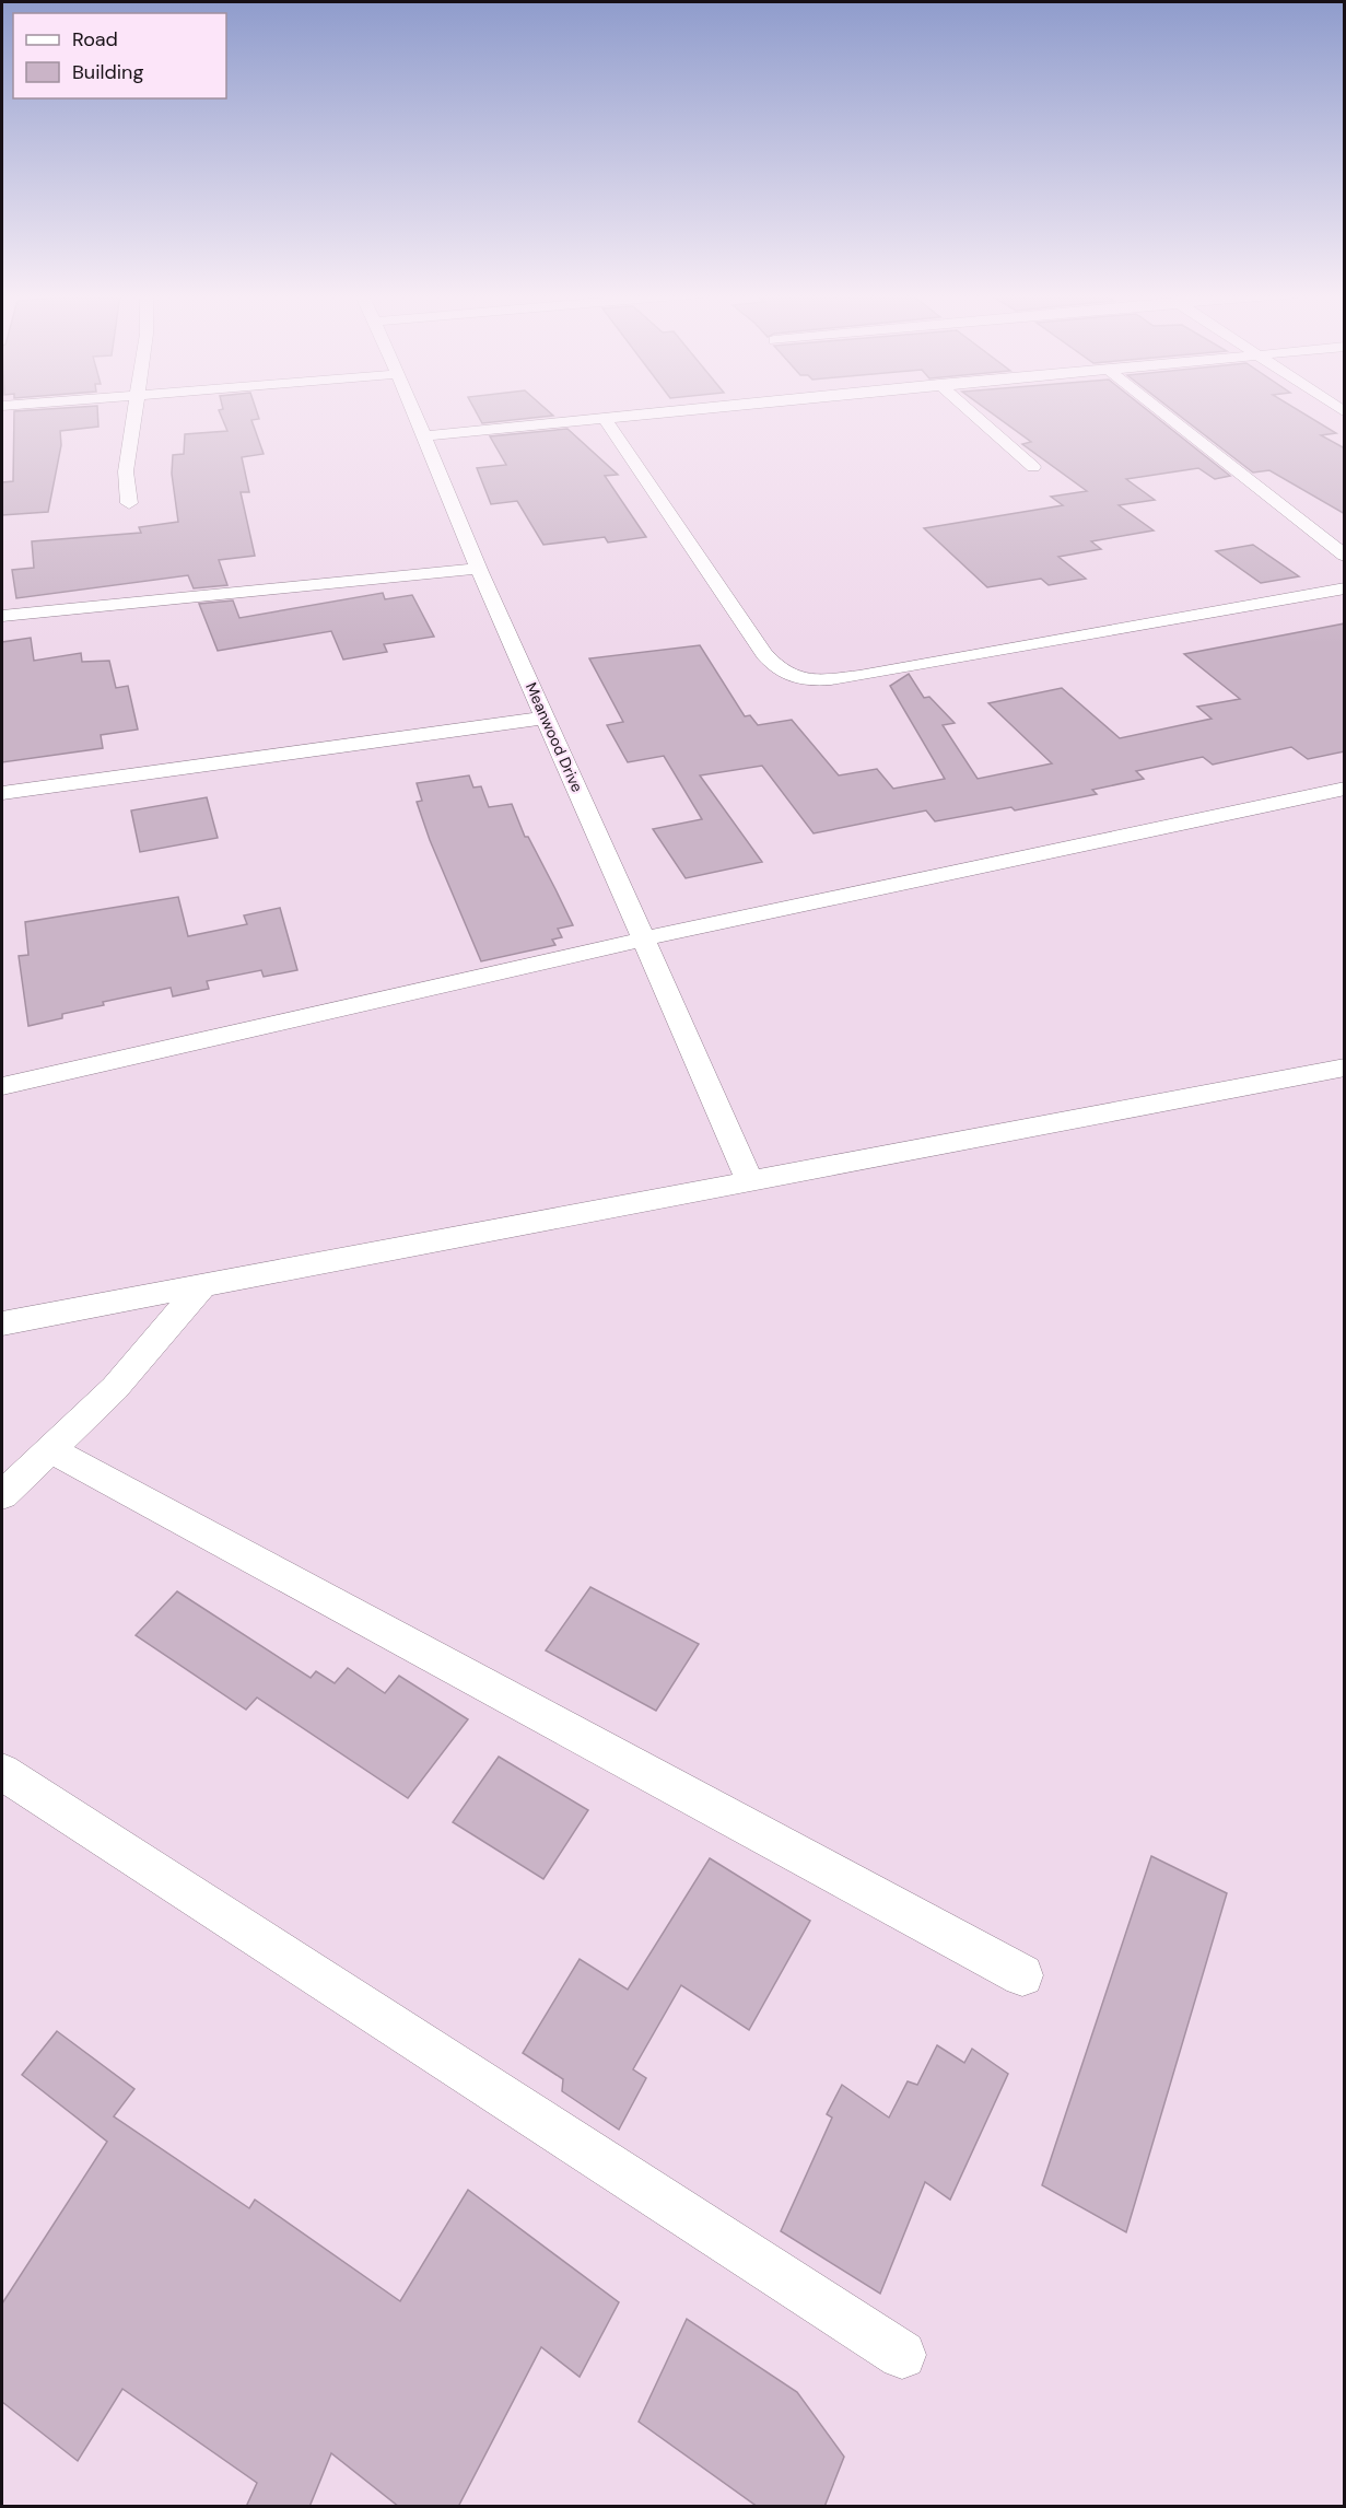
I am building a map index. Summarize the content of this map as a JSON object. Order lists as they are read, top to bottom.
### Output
{
  "streets": {
    "street": ["Meanwood Drive"]
  },
  "legend": ["Road", "Building"]
}
